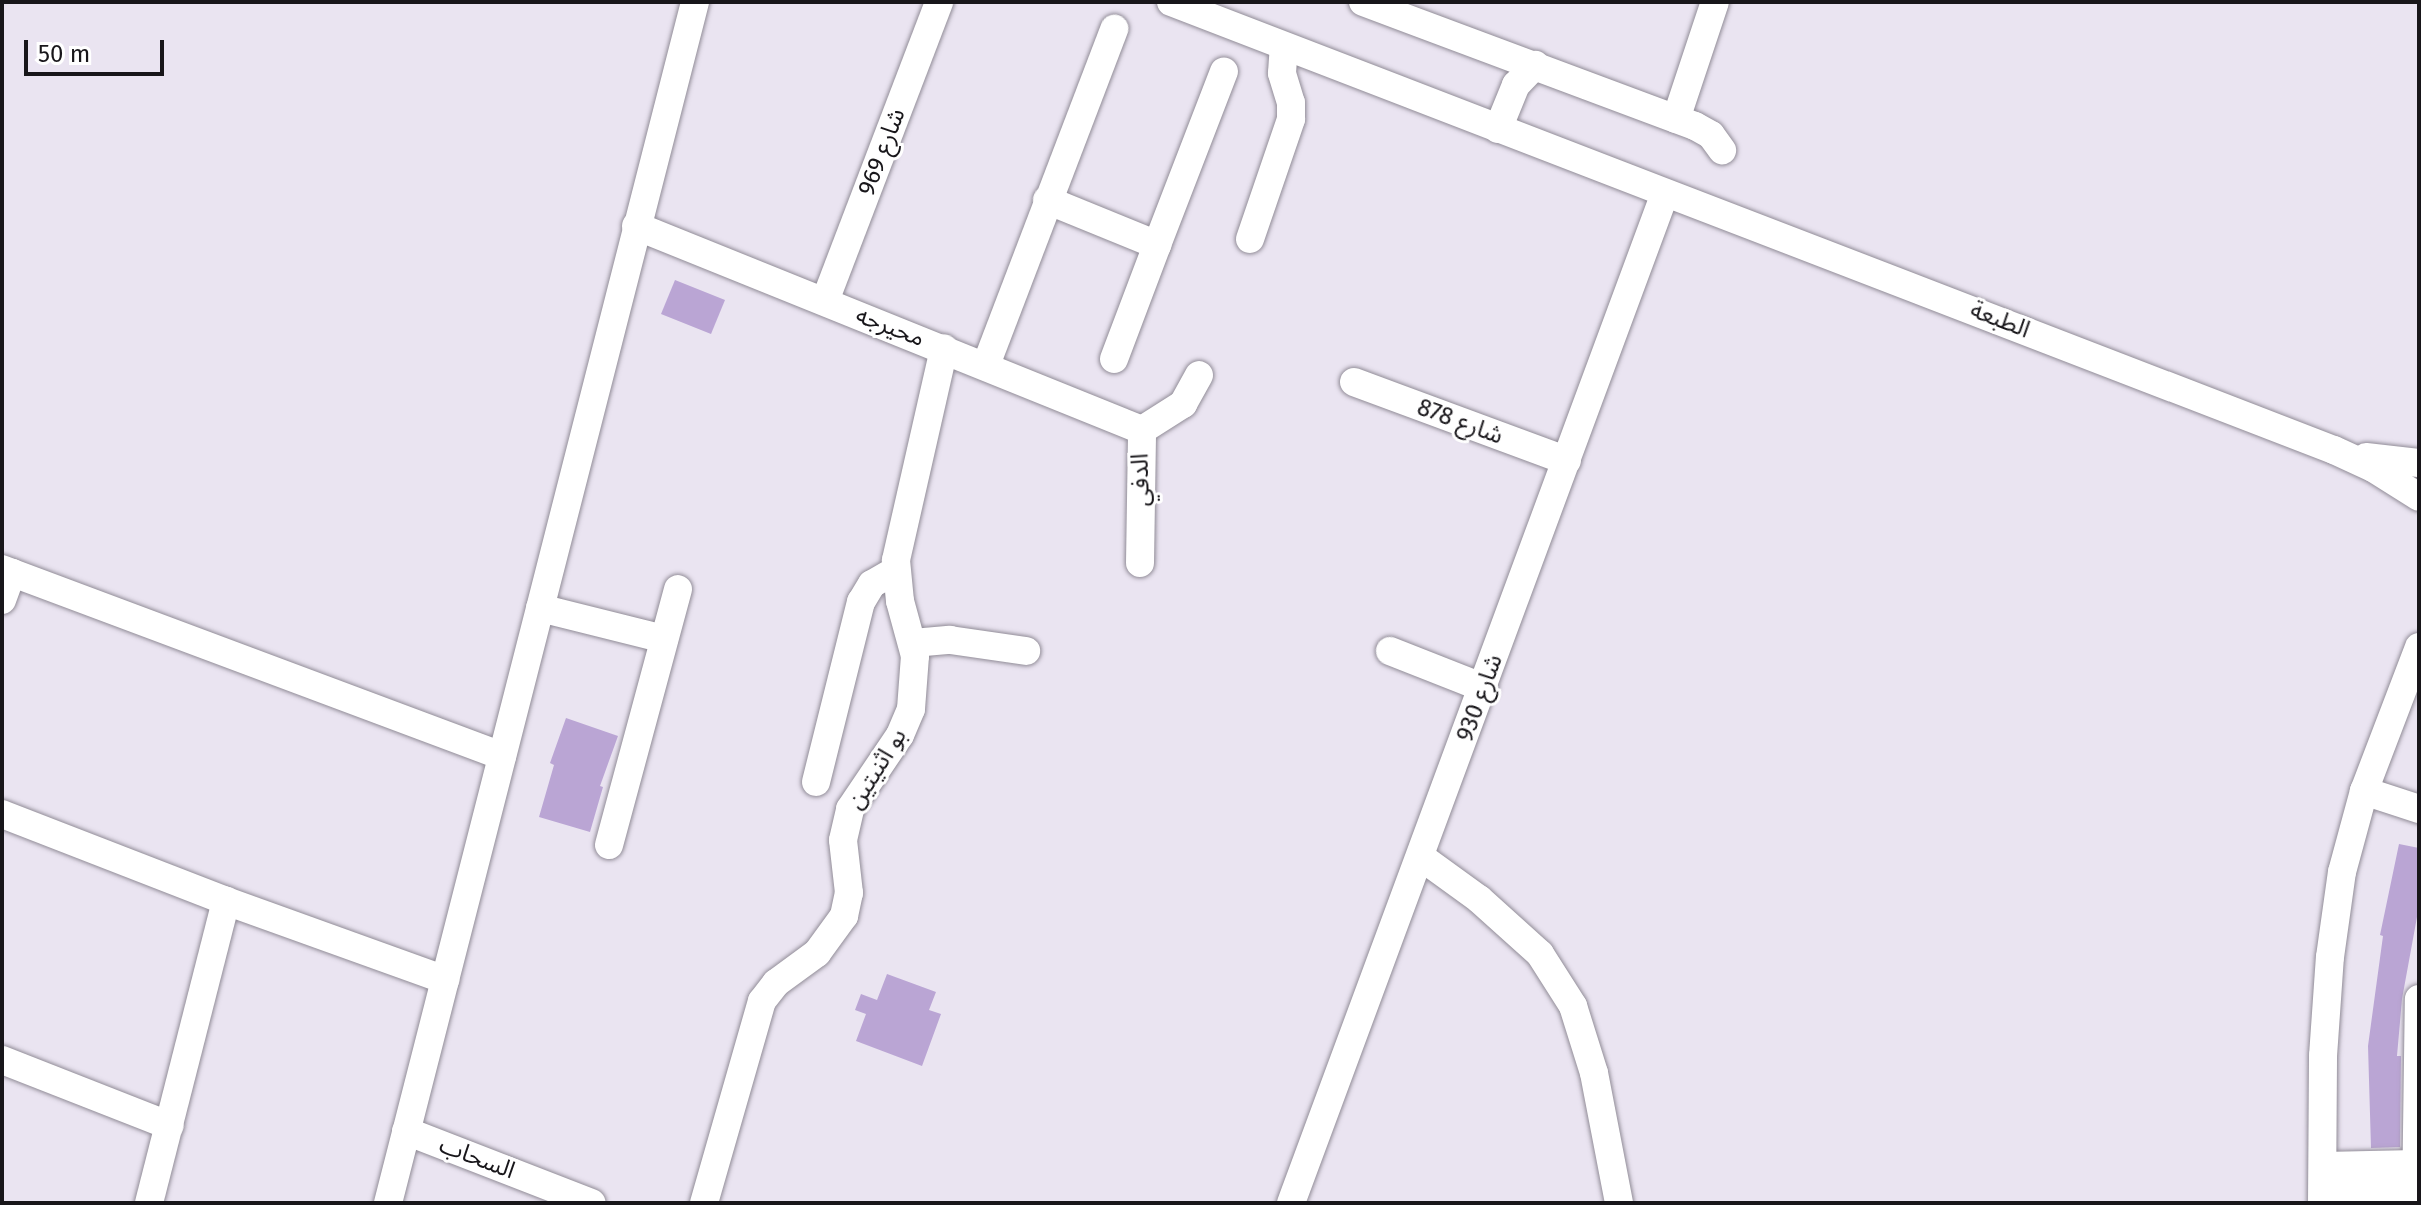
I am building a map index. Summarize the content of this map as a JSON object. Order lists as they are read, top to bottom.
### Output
{
  "streets": {
    "street": [
      "شارع 969",
      "الطبعة",
      "محيرجه",
      "شارع 878",
      "الدفي",
      "شارع 930",
      "بو اثنيتين",
      "السحاب"
    ]
  },
  "crossings": [
    ["شارع 969", "محيرجه"],
    ["الطبعة", "شارع 930"],
    ["محيرجه", "الدفي"],
    ["محيرجه", "بو اثنيتين"],
    ["شارع 878", "شارع 930"]
  ],
  "scale_bar": "50 m"
}
